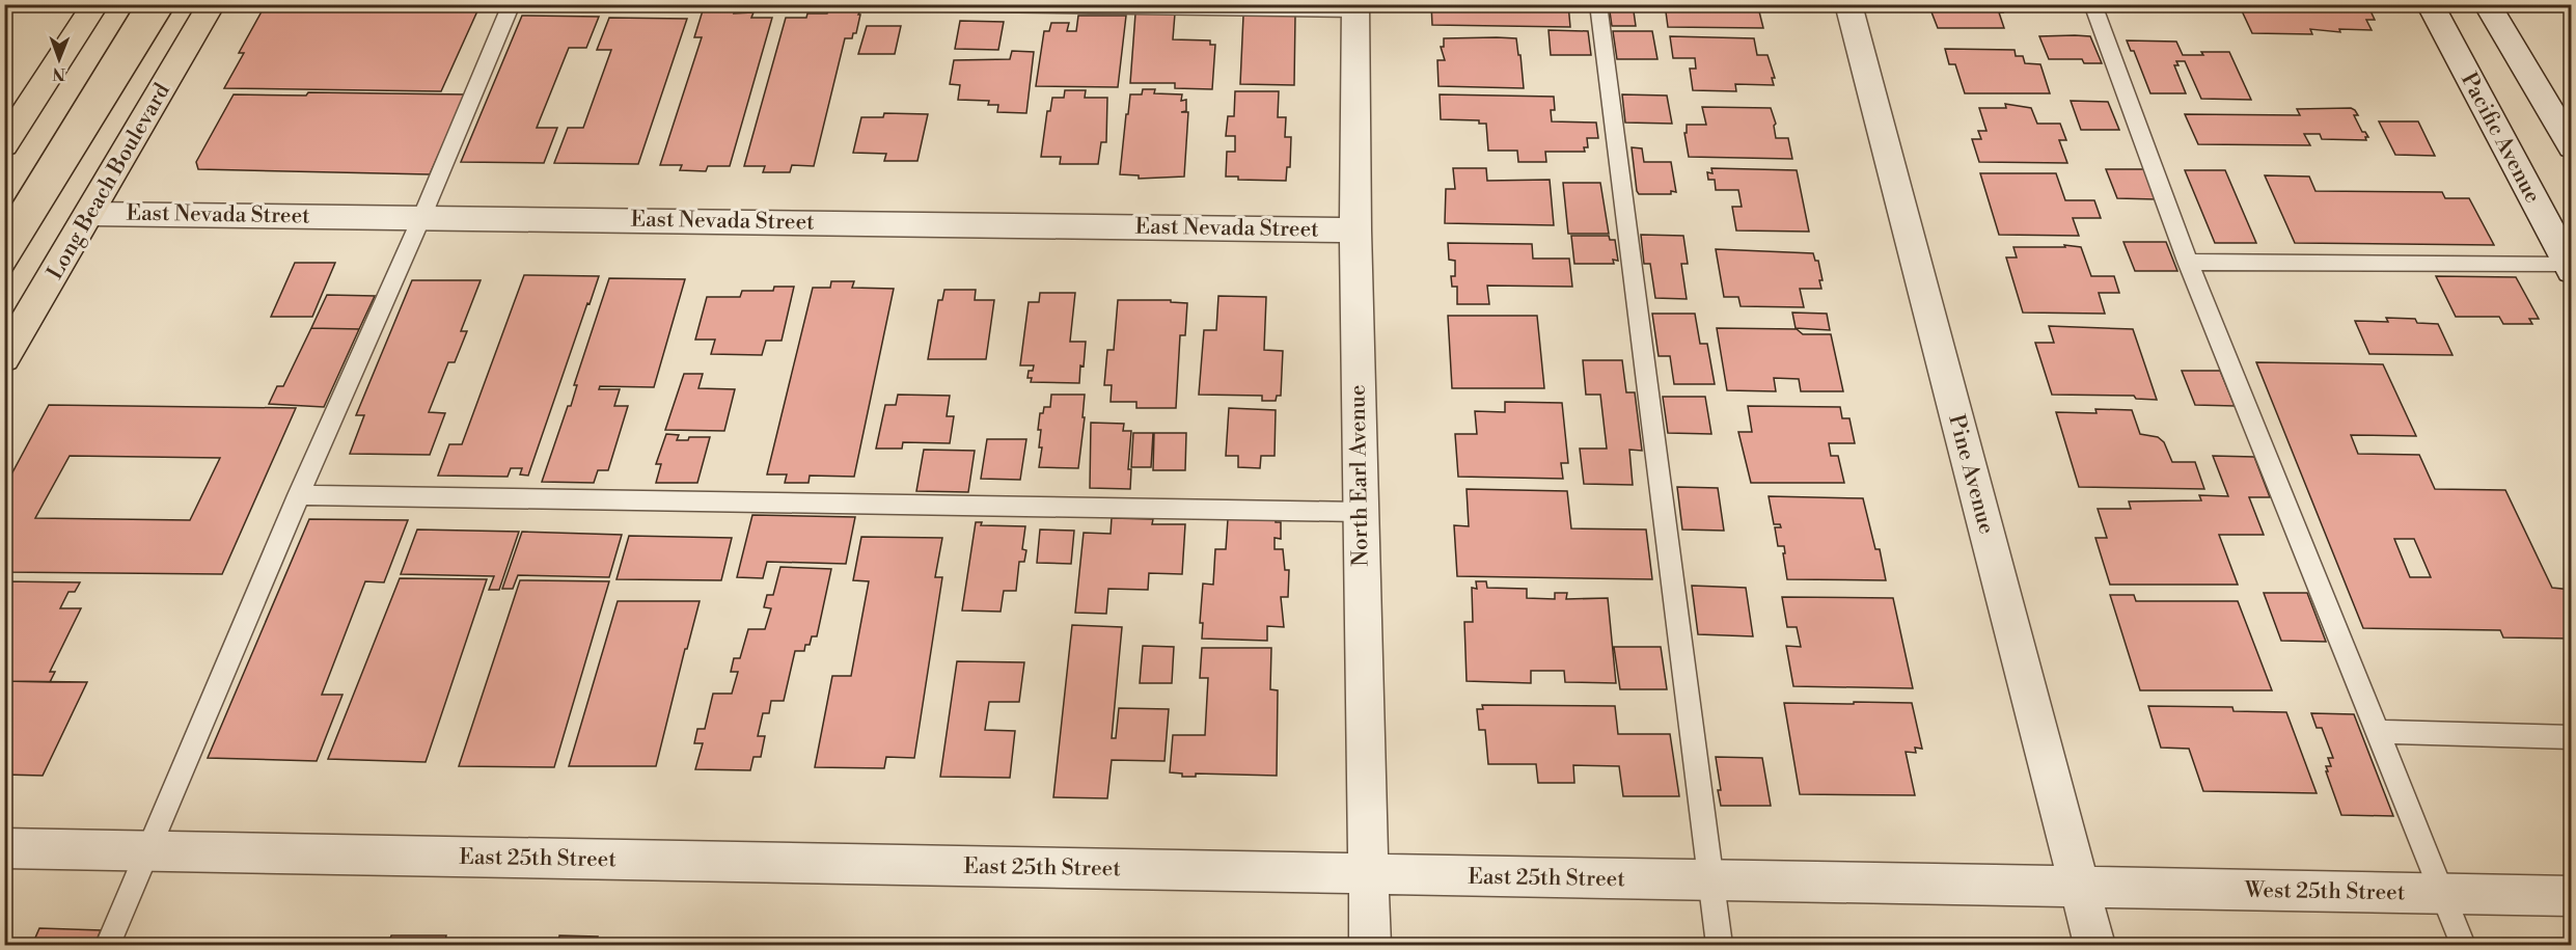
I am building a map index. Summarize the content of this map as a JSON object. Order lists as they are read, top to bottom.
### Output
{
  "streets": {
    "main road": ["Long Beach Boulevard"],
    "street": [
      "Pacific Avenue",
      "East Nevada Street",
      "Pine Avenue",
      "North Earl Avenue",
      "East 25th Street",
      "West 25th Street"
    ]
  },
  "crossings": [
    ["Long Beach Boulevard", "East Nevada Street"],
    ["East Nevada Street", "North Earl Avenue"],
    ["Pine Avenue", "East 25th Street"],
    ["Pine Avenue", "West 25th Street"],
    ["North Earl Avenue", "East 25th Street"],
    ["East 25th Street", "West 25th Street"]
  ],
  "north": "bottom"
}
